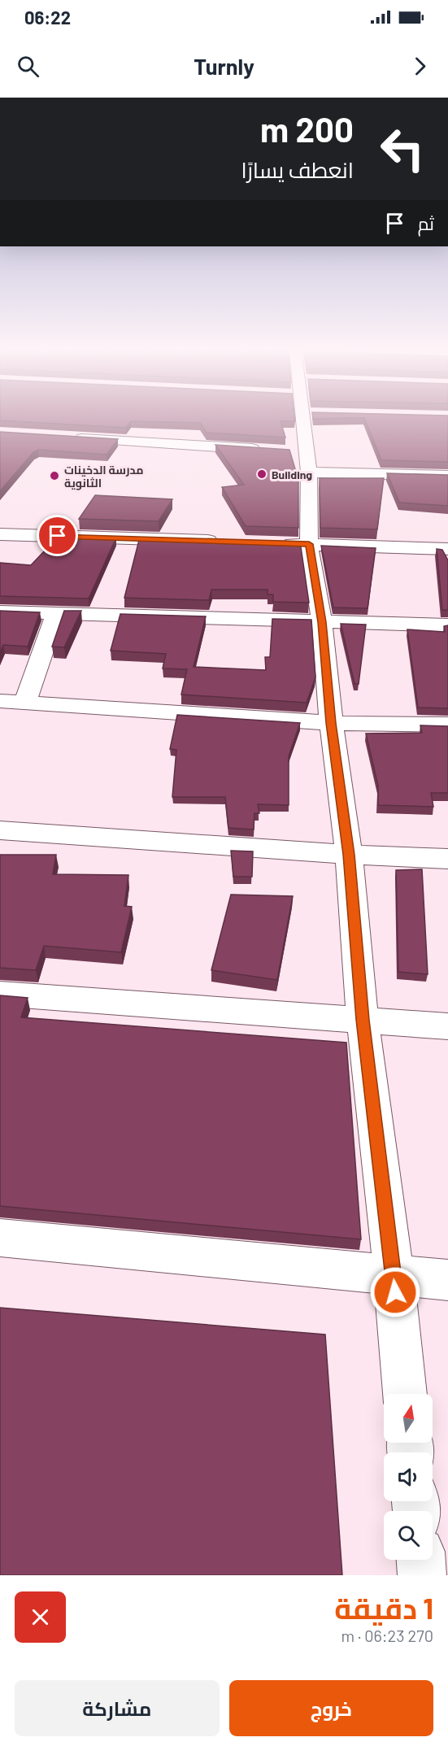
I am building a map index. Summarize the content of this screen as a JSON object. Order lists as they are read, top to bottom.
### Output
{
  "places": ["Building", "مدرسة الدخينات الثانوية"],
  "north": "top",
  "page": {
    "status": "06:22",
    "header": "Turnly",
    "turn": ["200 m", "انعطف يسارًا"],
    "then": "ثم",
    "heading": ["1 دقيقة", "270 m · 06:23"],
    "buttons": ["خروج", "مشاركة"]
  }
}
